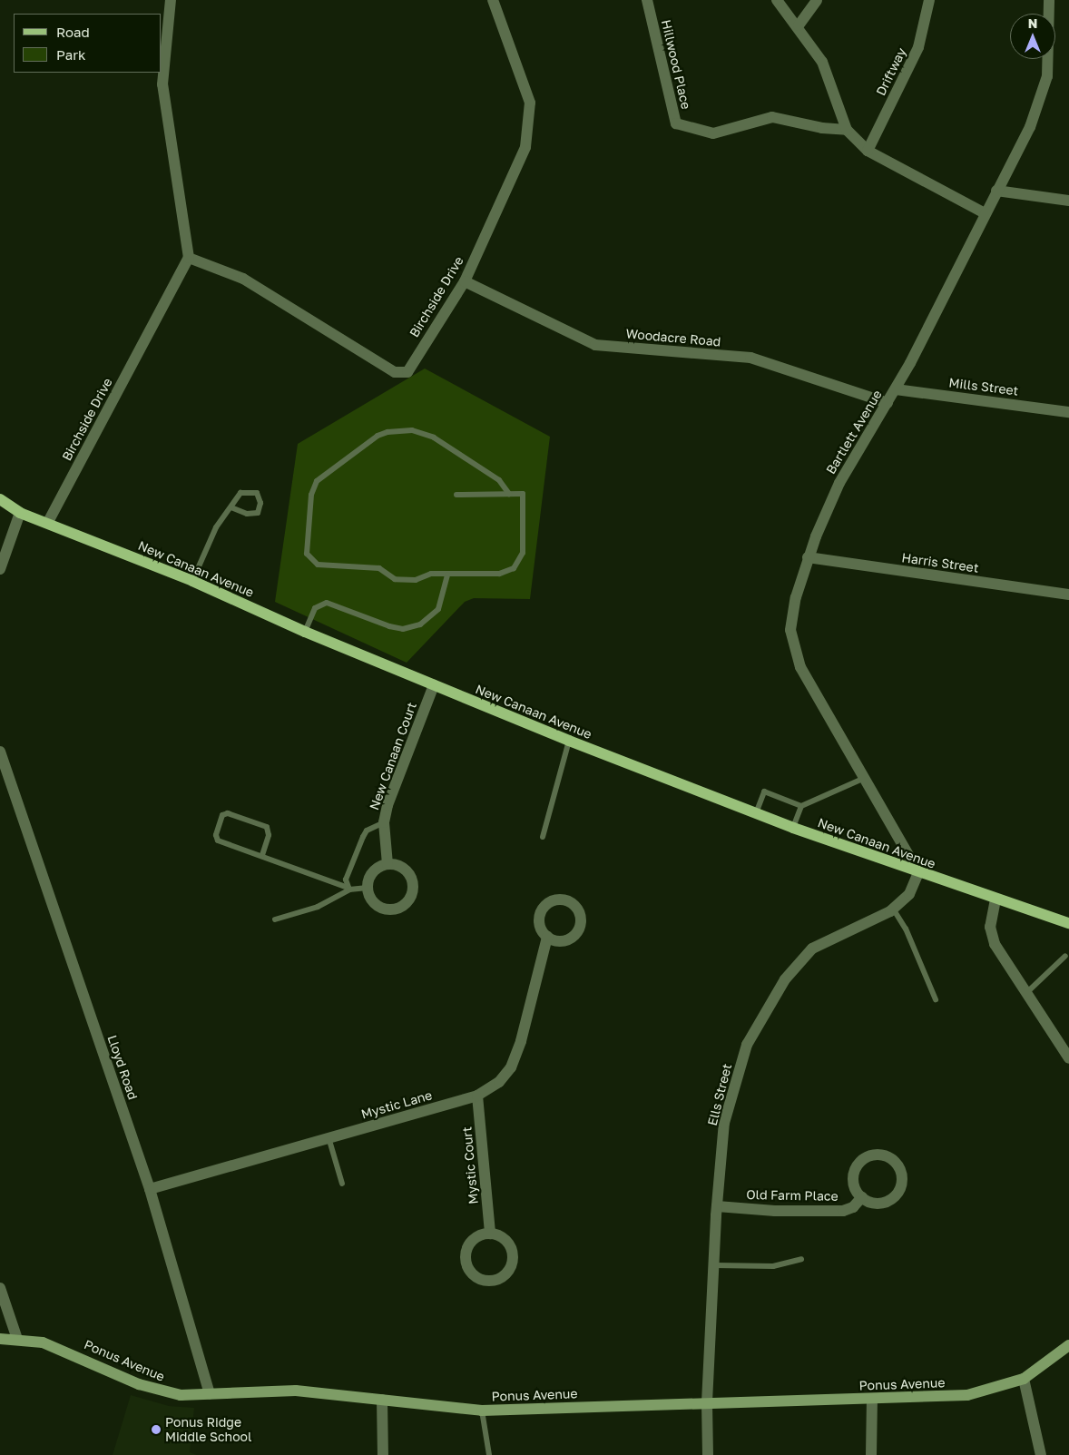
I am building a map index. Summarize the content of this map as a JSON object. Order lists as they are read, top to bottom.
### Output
{
  "streets": {
    "main road": ["New Canaan Avenue"],
    "street": [
      "Hillwood Place",
      "Driftway",
      "Birchside Drive",
      "Woodacre Road",
      "Mills Street",
      "Bartlett Avenue",
      "Harris Street",
      "New Canaan Court",
      "Lloyd Road",
      "Ells Street",
      "Mystic Lane",
      "Mystic Court",
      "Old Farm Place",
      "Ponus Avenue"
    ]
  },
  "crossings": [
    ["Birchside Drive", "Woodacre Road"],
    ["Birchside Drive", "New Canaan Avenue"],
    ["Woodacre Road", "Bartlett Avenue"],
    ["Mills Street", "Bartlett Avenue"],
    ["Bartlett Avenue", "Harris Street"],
    ["Bartlett Avenue", "New Canaan Avenue"],
    ["Bartlett Avenue", "Ells Street"],
    ["New Canaan Avenue", "New Canaan Court"],
    ["New Canaan Avenue", "Ells Street"],
    ["Lloyd Road", "Mystic Lane"],
    ["Lloyd Road", "Ponus Avenue"],
    ["Ells Street", "Old Farm Place"],
    ["Ells Street", "Ponus Avenue"],
    ["Mystic Lane", "Mystic Court"]
  ],
  "places": ["Ponus Ridge Middle School"],
  "legend": ["Road", "Park"],
  "north": "top"
}
